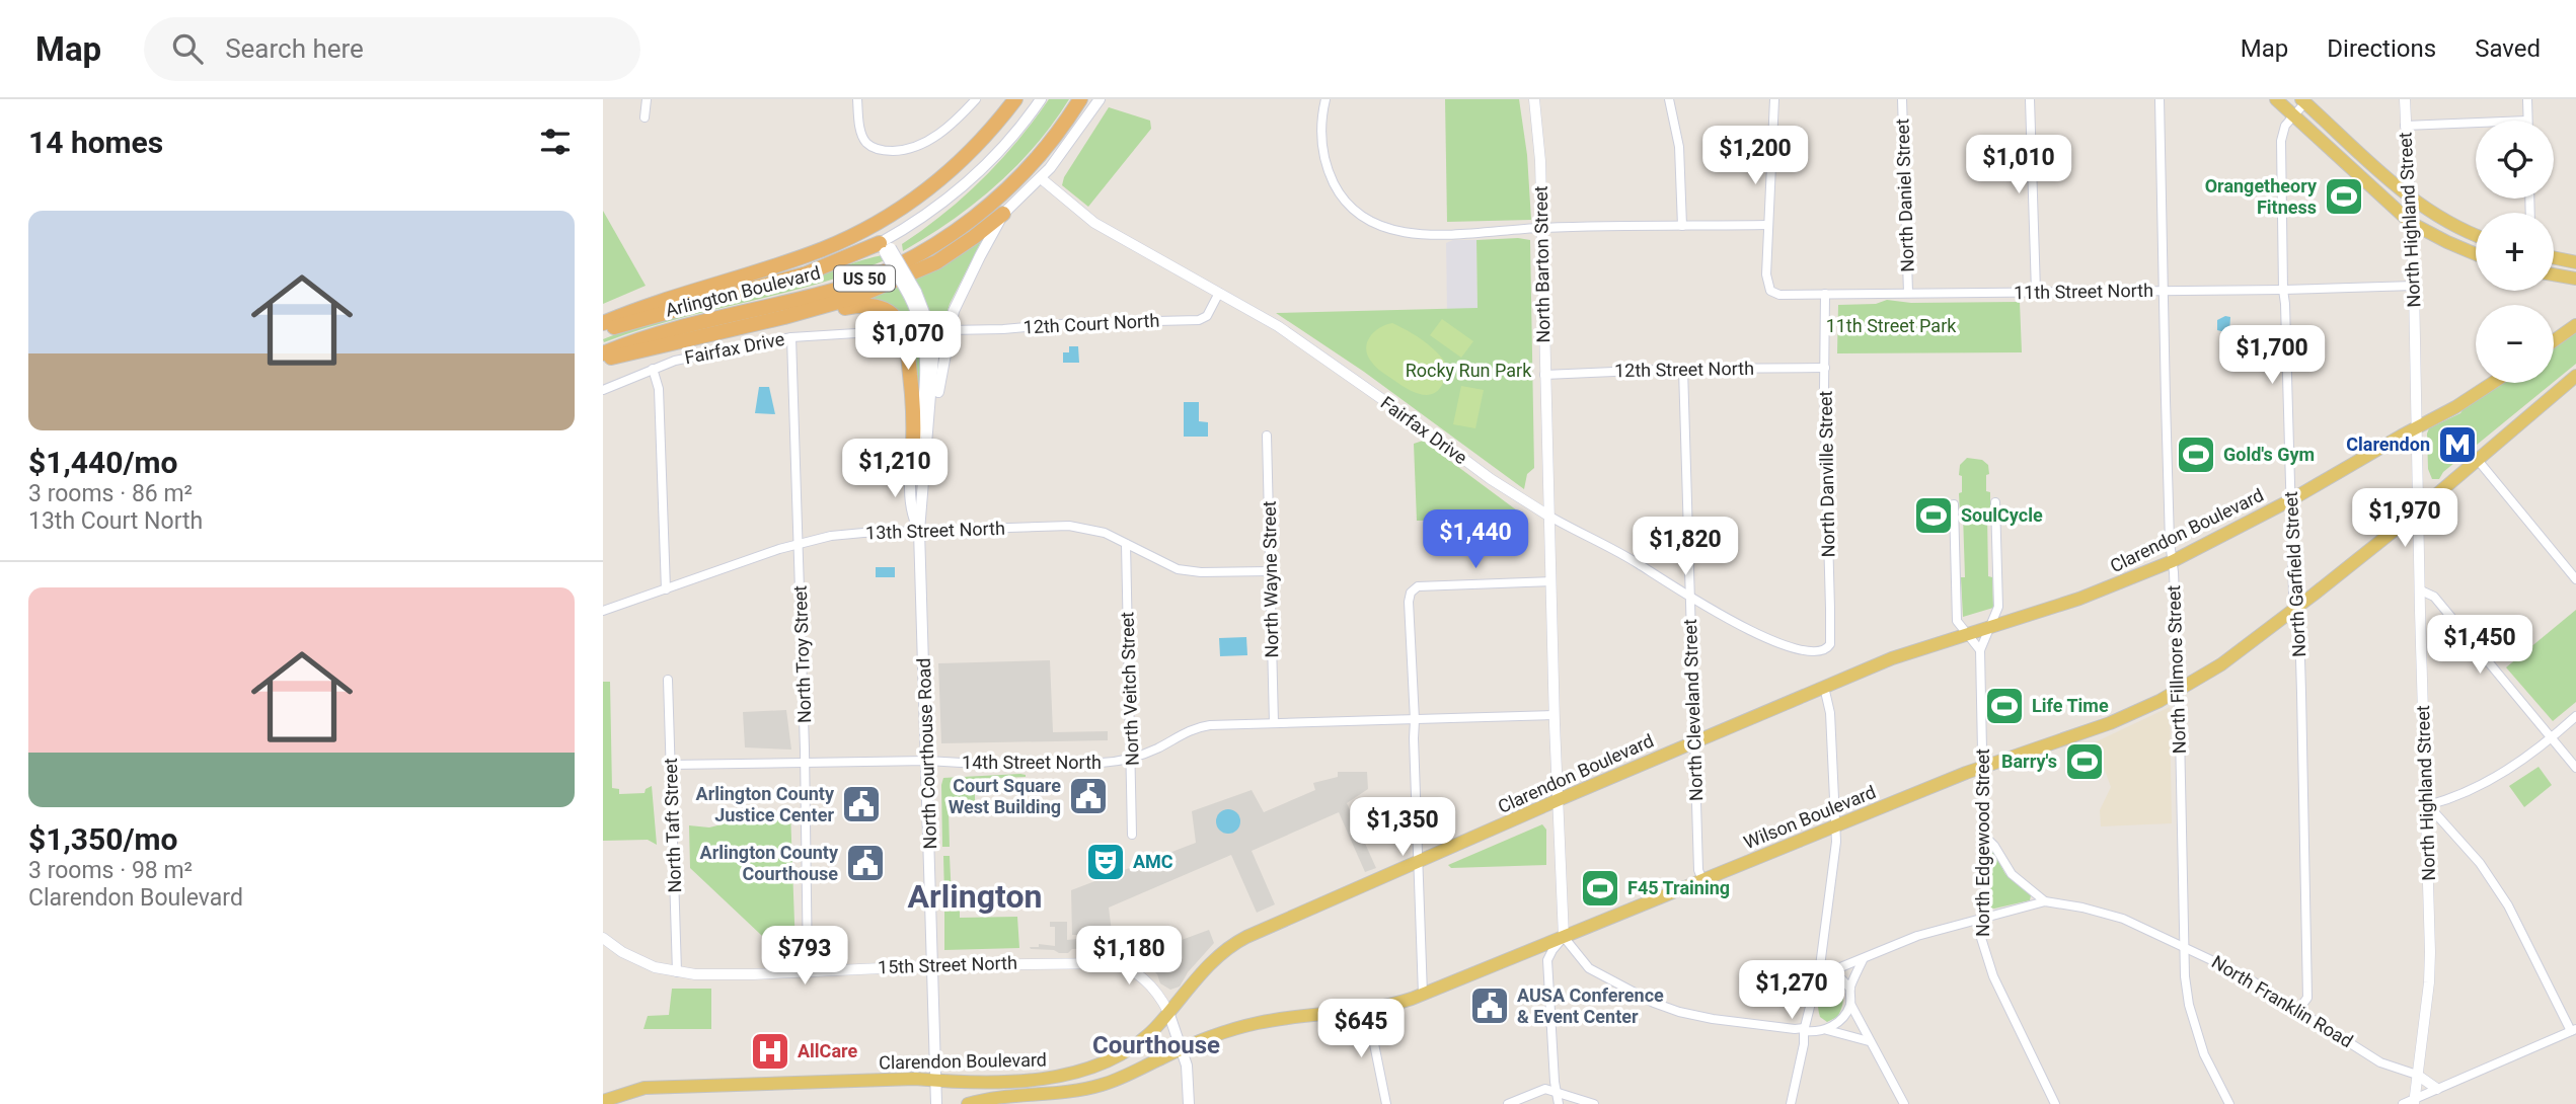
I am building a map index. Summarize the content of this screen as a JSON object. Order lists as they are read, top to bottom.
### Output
{
  "streets": {
    "highway": ["US 50", "Arlington Boulevard"],
    "main road": ["Clarendon Boulevard", "North Courthouse Road", "Wilson Boulevard"],
    "street": [
      "North Daniel Street",
      "North Highland Street",
      "North Barton Street",
      "11th Street North",
      "12th Court North",
      "Fairfax Drive",
      "12th Street North",
      "North Danville Street",
      "13th Street North",
      "North Garfield Street",
      "North Wayne Street",
      "North Troy Street",
      "North Fillmore Street",
      "North Veitch Street",
      "North Cleveland Street",
      "14th Street North",
      "North Taft Street",
      "North Edgewood Street",
      "15th Street North",
      "North Franklin Road"
    ]
  },
  "crossings": [
    ["North Daniel Street", "11th Street North"],
    ["North Highland Street", "11th Street North"],
    ["North Highland Street", "Clarendon Boulevard"],
    ["North Highland Street", "Wilson Boulevard"],
    ["North Highland Street", "North Franklin Road"],
    ["North Barton Street", "Fairfax Drive"],
    ["North Barton Street", "12th Street North"],
    ["North Barton Street", "Clarendon Boulevard"],
    ["North Barton Street", "14th Street North"],
    ["North Barton Street", "Wilson Boulevard"],
    ["11th Street North", "North Danville Street"],
    ["11th Street North", "North Garfield Street"],
    ["11th Street North", "North Fillmore Street"],
    ["12th Court North", "Fairfax Drive"],
    ["Fairfax Drive", "North Danville Street"],
    ["Fairfax Drive", "North Troy Street"],
    ["Fairfax Drive", "North Cleveland Street"],
    ["12th Street North", "North Danville Street"],
    ["12th Street North", "North Cleveland Street"],
    ["13th Street North", "North Wayne Street"],
    ["13th Street North", "North Troy Street"],
    ["13th Street North", "North Veitch Street"],
    ["13th Street North", "North Courthouse Road"],
    ["Clarendon Boulevard", "North Garfield Street"],
    ["Clarendon Boulevard", "North Fillmore Street"],
    ["Clarendon Boulevard", "North Cleveland Street"],
    ["Clarendon Boulevard", "North Courthouse Road"],
    ["Clarendon Boulevard", "North Edgewood Street"],
    ["Clarendon Boulevard", "15th Street North"],
    ["North Garfield Street", "Wilson Boulevard"],
    ["North Garfield Street", "North Franklin Road"],
    ["North Wayne Street", "14th Street North"],
    ["North Troy Street", "14th Street North"],
    ["North Troy Street", "15th Street North"],
    ["North Fillmore Street", "Wilson Boulevard"],
    ["North Fillmore Street", "North Franklin Road"],
    ["North Veitch Street", "14th Street North"],
    ["North Cleveland Street", "Wilson Boulevard"],
    ["North Courthouse Road", "14th Street North"],
    ["North Courthouse Road", "15th Street North"],
    ["14th Street North", "North Taft Street"],
    ["Wilson Boulevard", "North Edgewood Street"],
    ["North Taft Street", "15th Street North"],
    ["North Edgewood Street", "North Franklin Road"]
  ],
  "districts": ["Arlington", "Courthouse"],
  "parks": ["11th Street Park", "Rocky Run Park"],
  "places": {
    "sports": [
      "Orangetheory Fitness",
      "Gold's Gym",
      "SoulCycle",
      "Life Time",
      "Barry's",
      "F45 Training"
    ],
    "metro station": ["Clarendon"],
    "public building": [
      "Court Square West Building",
      "Arlington County Justice Center",
      "Arlington County Courthouse",
      "AUSA Conference & Event Center"
    ],
    "theatre": ["AMC"],
    "hospital": ["AllCare"]
  },
  "page": {
    "header": "Map",
    "search": "Search here",
    "nav": ["Map", "Directions", "Saved"],
    "heading": "14 homes",
    "map_buttons": ["+", "−"],
    "price": [
      "$1,200",
      "$1,010",
      "$1,070",
      "$1,700",
      "$1,210",
      "$1,970",
      "$1,440",
      "$1,820",
      "$1,450",
      "$1,350",
      "$793",
      "$1,180",
      "$1,270",
      "$645"
    ],
    "list": [
      {
        "name": "$1,440/mo",
        "note": "3 rooms · 86 m² · 13th Court North"
      },
      {
        "name": "$1,350/mo",
        "note": "3 rooms · 98 m² · Clarendon Boulevard"
      }
    ]
  }
}
